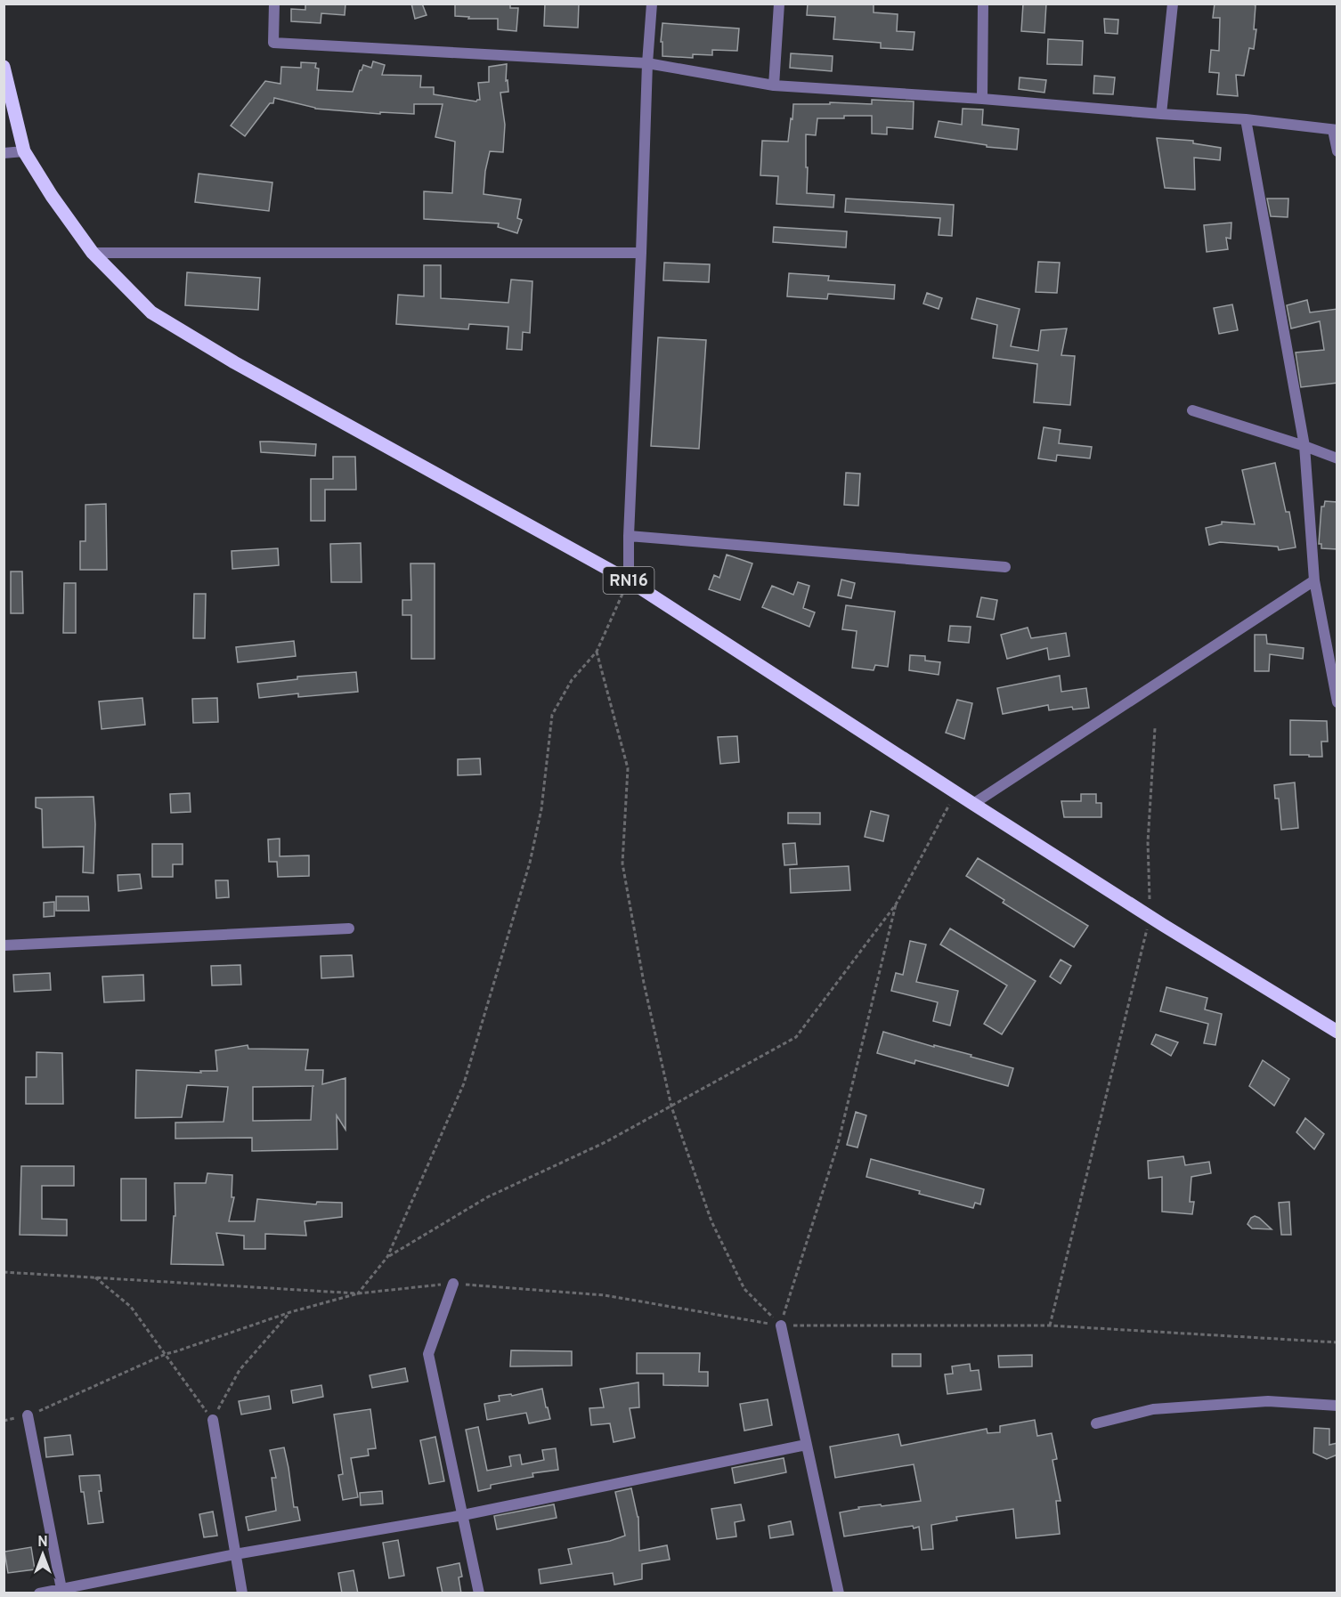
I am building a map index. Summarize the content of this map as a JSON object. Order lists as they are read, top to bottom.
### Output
{
  "streets": {
    "main road": ["RN16"]
  },
  "north": "top"
}
